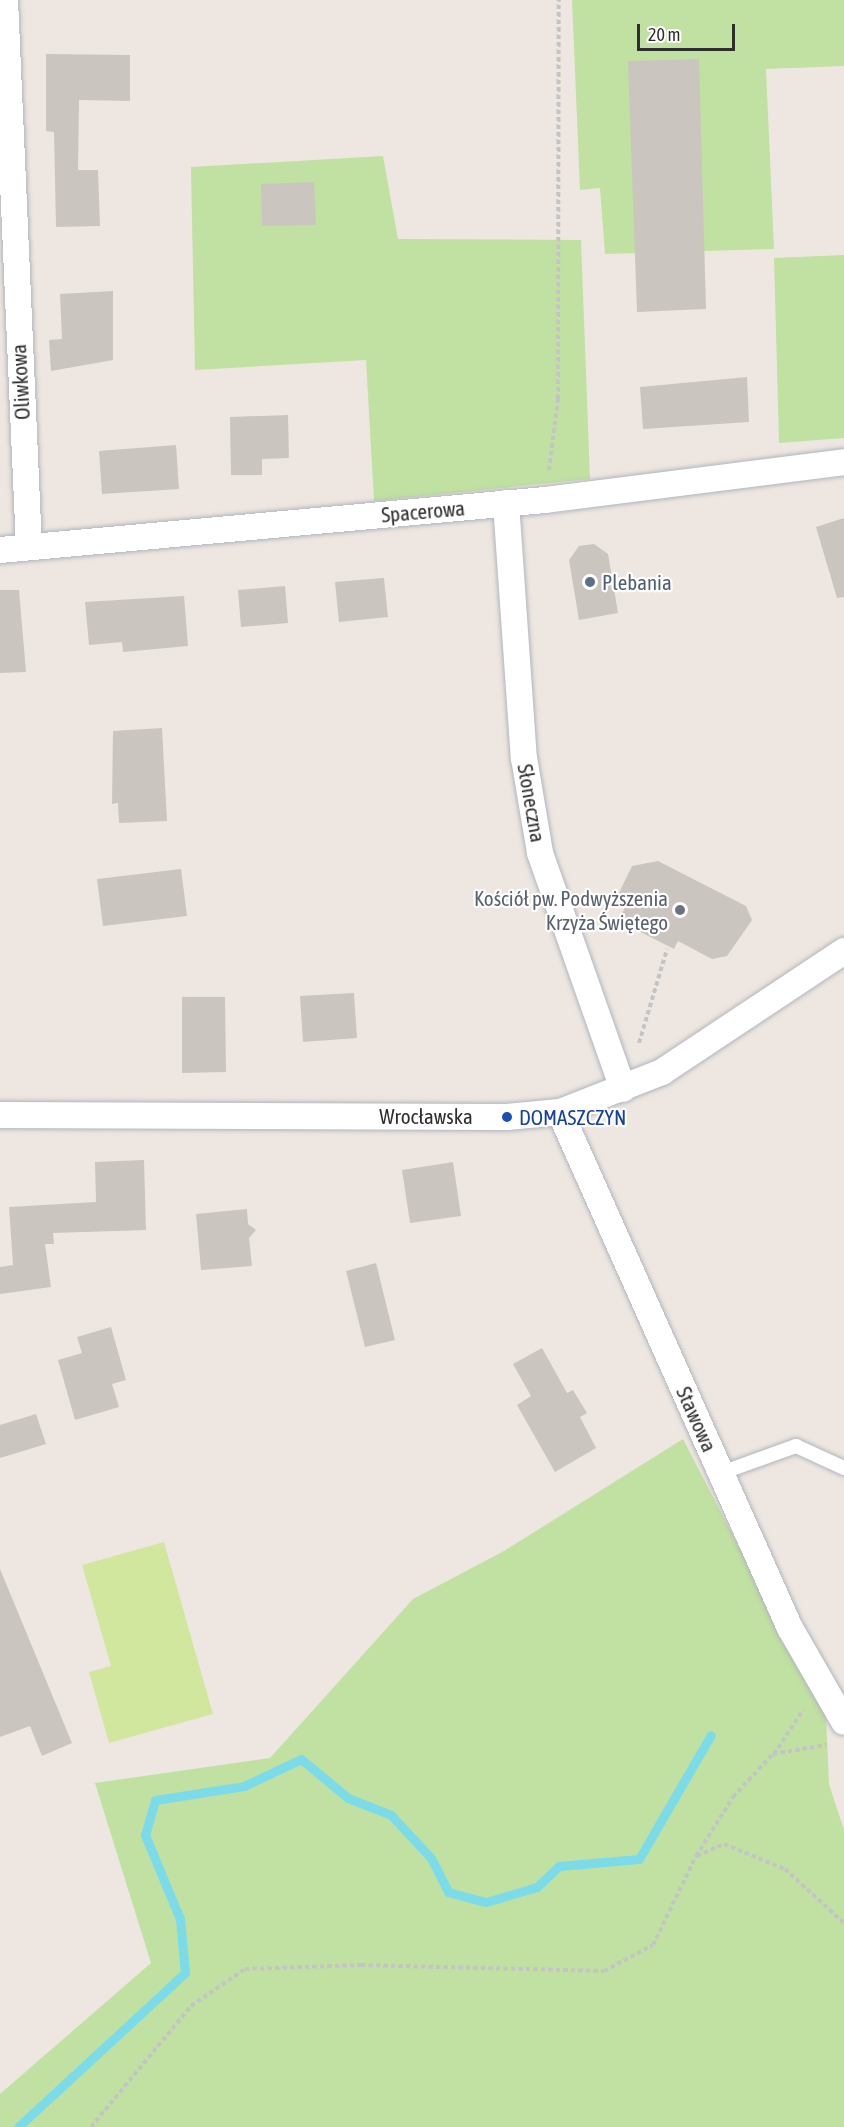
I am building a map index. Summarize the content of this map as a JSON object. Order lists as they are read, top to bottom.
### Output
{
  "streets": {
    "street": [
      "Oliwkowa",
      "Spacerowa",
      "Słoneczna",
      "Wrocławska",
      "Stawowa"
    ]
  },
  "crossings": [
    ["Oliwkowa", "Spacerowa"],
    ["Spacerowa", "Słoneczna"],
    ["Słoneczna", "Wrocławska"],
    ["Wrocławska", "Stawowa"]
  ],
  "places": ["Plebania", "Kościół pw. Podwyższenia Krzyża Świętego", "DOMASZCZYN"],
  "scale_bar": "20 m"
}
